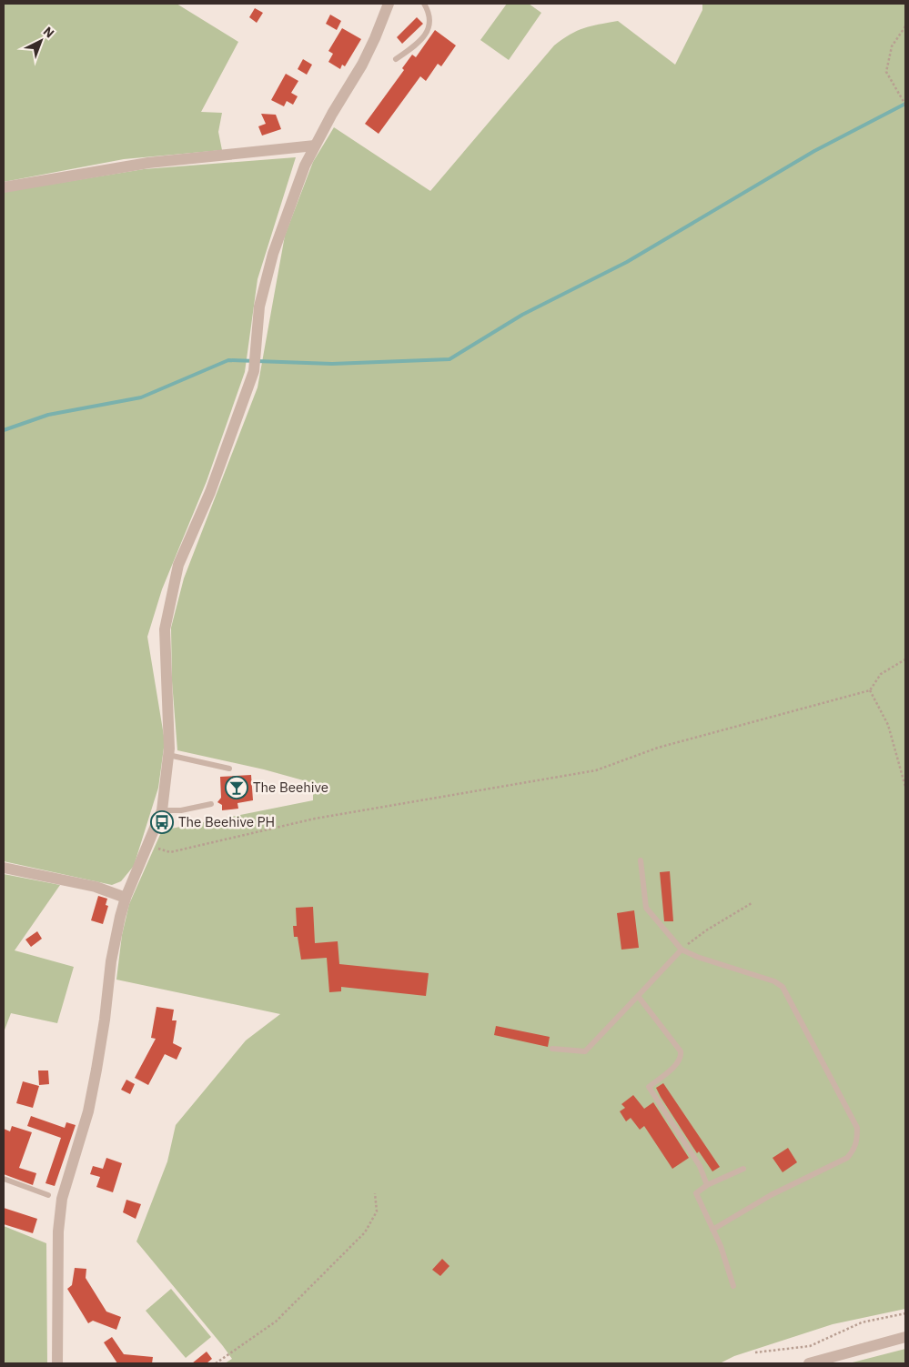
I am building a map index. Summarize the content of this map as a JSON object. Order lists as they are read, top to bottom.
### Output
{
  "places": {
    "bar": ["The Beehive"],
    "bus stop": ["The Beehive PH"]
  },
  "north": "top right"
}
